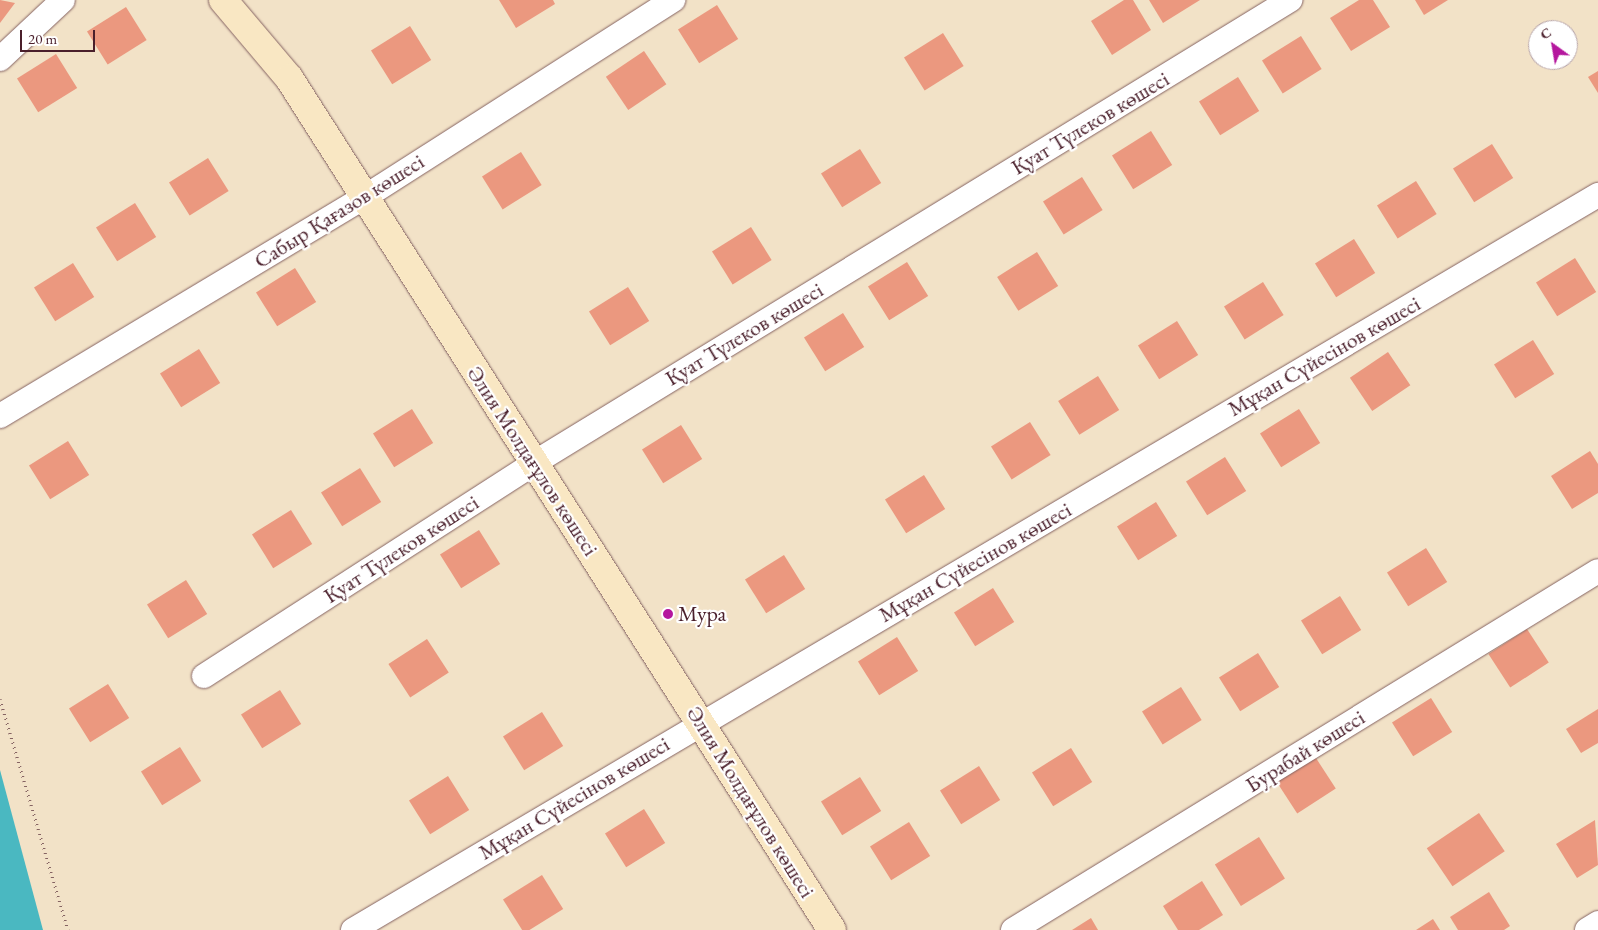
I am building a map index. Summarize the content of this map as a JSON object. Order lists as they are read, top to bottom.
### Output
{
  "streets": {
    "main road": ["Әлия Молдағұлов көшесі"],
    "street": [
      "Қуат Түлеков көшесі",
      "Сабыр Қағазов көшесі",
      "Мұқан Сүйесінов көшесі",
      "Бурабай көшесi"
    ]
  },
  "crossings": [
    ["Қуат Түлеков көшесі", "Әлия Молдағұлов көшесі"],
    ["Сабыр Қағазов көшесі", "Әлия Молдағұлов көшесі"],
    ["Мұқан Сүйесінов көшесі", "Әлия Молдағұлов көшесі"]
  ],
  "places": ["Мура"],
  "scale_bar": "20 m",
  "north": "top left"
}
